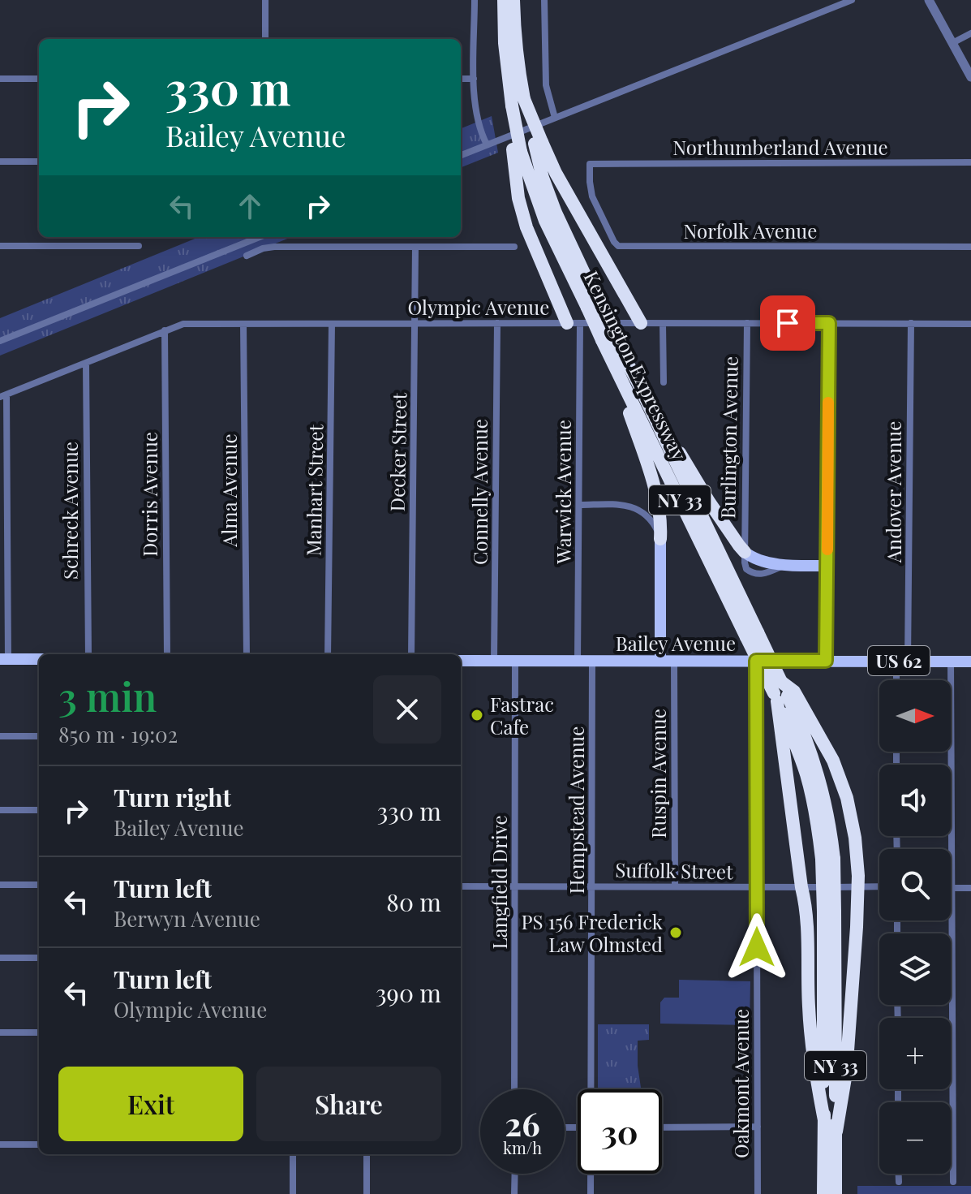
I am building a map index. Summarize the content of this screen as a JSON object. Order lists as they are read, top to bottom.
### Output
{
  "streets": {
    "highway": ["Kensington Expressway", "NY 33"],
    "main road": ["Bailey Avenue", "US 62"],
    "street": [
      "Northumberland Avenue",
      "Norfolk Avenue",
      "Olympic Avenue",
      "Burlington Avenue",
      "Decker Street",
      "Alma Avenue",
      "Manhart Street",
      "Connelly Avenue",
      "Warwick Avenue",
      "Andover Avenue",
      "Dorris Avenue",
      "Schreck Avenue",
      "Ruspin Avenue",
      "Hempstead Avenue",
      "Suffolk Street",
      "Langfield Drive",
      "Oakmont Avenue"
    ]
  },
  "crossings": [
    ["Northumberland Avenue", "Norfolk Avenue"],
    ["Olympic Avenue", "Burlington Avenue"],
    ["Olympic Avenue", "Decker Street"],
    ["Olympic Avenue", "Alma Avenue"],
    ["Olympic Avenue", "Manhart Street"],
    ["Olympic Avenue", "Connelly Avenue"],
    ["Olympic Avenue", "Warwick Avenue"],
    ["Olympic Avenue", "Andover Avenue"],
    ["Olympic Avenue", "Dorris Avenue"],
    ["Olympic Avenue", "Schreck Avenue"],
    ["Connelly Avenue", "Bailey Avenue"],
    ["Warwick Avenue", "Bailey Avenue"],
    ["Andover Avenue", "Bailey Avenue"],
    ["Bailey Avenue", "Ruspin Avenue"],
    ["Bailey Avenue", "Hempstead Avenue"],
    ["Bailey Avenue", "Langfield Drive"],
    ["Bailey Avenue", "Oakmont Avenue"],
    ["Ruspin Avenue", "Suffolk Street"],
    ["Hempstead Avenue", "Suffolk Street"],
    ["Suffolk Street", "Langfield Drive"],
    ["Suffolk Street", "Oakmont Avenue"]
  ],
  "places": ["Fastrac Cafe", "PS 156 Frederick Law Olmsted"],
  "north": "right",
  "page": {
    "turn": ["330 m", "Bailey Avenue"],
    "heading": ["3 min", "850 m · 19:02"],
    "map_buttons": ["+", "−"],
    "list": [
      {
        "name": "Turn right",
        "note": "Bailey Avenue",
        "value": "330 m"
      },
      {
        "name": "Turn left",
        "note": "Berwyn Avenue",
        "value": "80 m"
      },
      {
        "name": "Turn left",
        "note": "Olympic Avenue",
        "value": "390 m"
      }
    ],
    "buttons": ["Exit", "Share"],
    "speed": "26 km/h",
    "limit": "30"
  }
}
